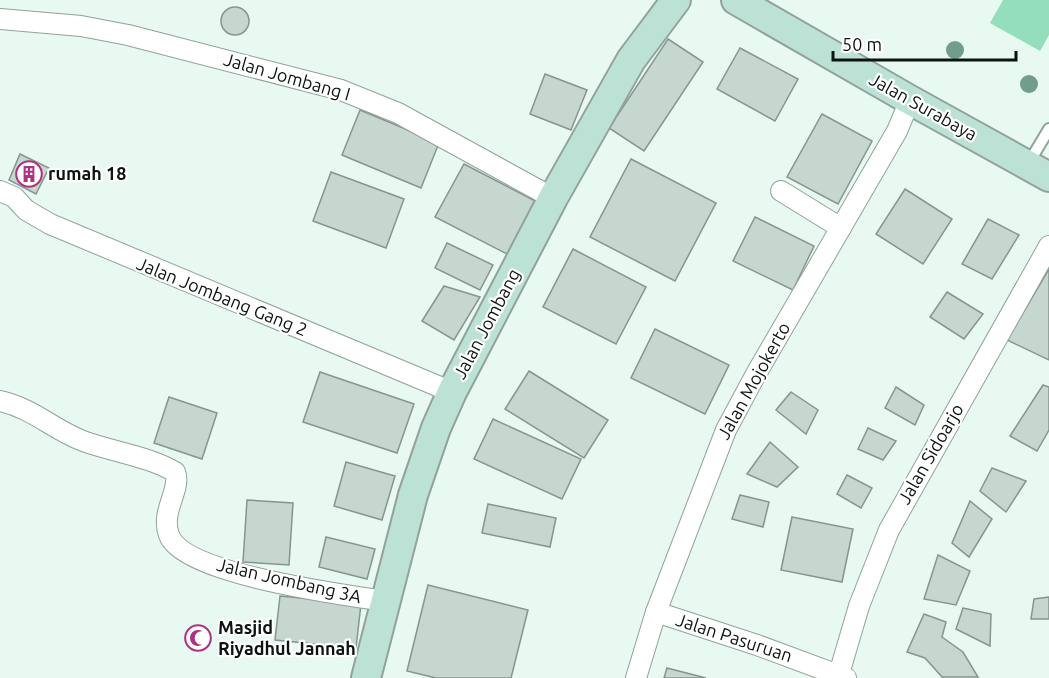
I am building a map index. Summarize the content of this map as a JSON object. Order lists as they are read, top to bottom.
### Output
{
  "streets": {
    "main road": ["Jalan Surabaya", "Jalan Jombang"],
    "street": [
      "Jalan Jombang I",
      "Jalan Jombang Gang 2",
      "Jalan Mojokerto",
      "Jalan Sidoarjo",
      "Jalan Jombang 3A",
      "Jalan Pasuruan"
    ]
  },
  "crossings": [
    ["Jalan Jombang I", "Jalan Jombang"],
    ["Jalan Surabaya", "Jalan Mojokerto"],
    ["Jalan Jombang Gang 2", "Jalan Jombang"],
    ["Jalan Jombang", "Jalan Jombang 3A"],
    ["Jalan Mojokerto", "Jalan Pasuruan"],
    ["Jalan Sidoarjo", "Jalan Pasuruan"]
  ],
  "places": {
    "building": ["rumah 18"],
    "mosque": ["Masjid Riyadhul Jannah"]
  },
  "scale_bar": "50 m"
}
